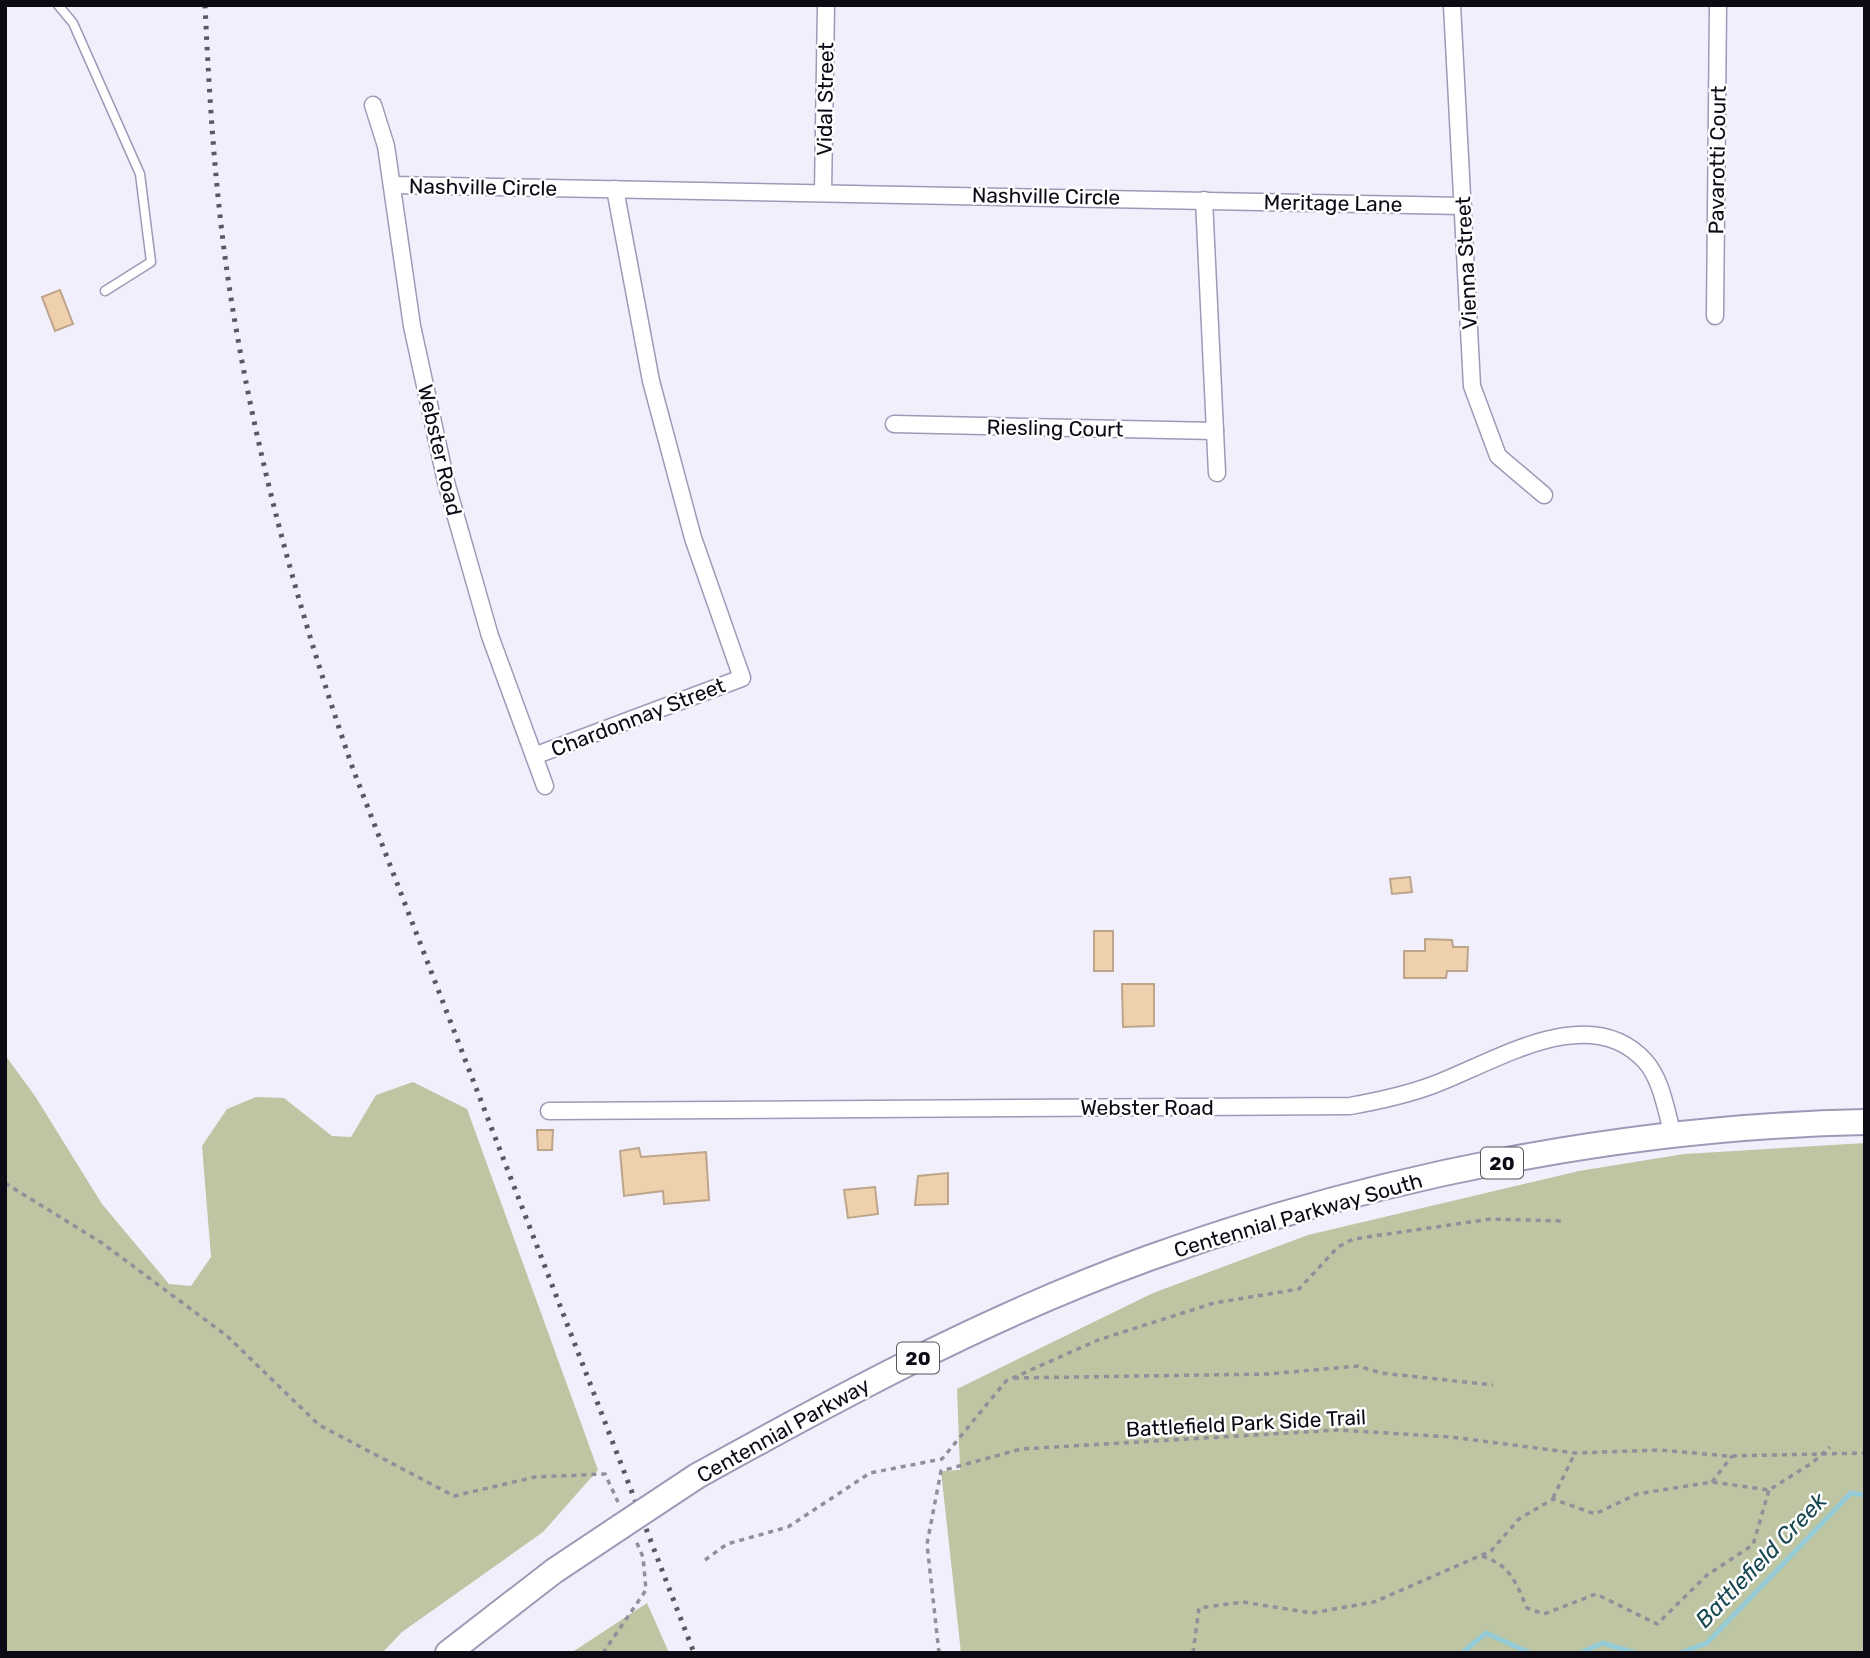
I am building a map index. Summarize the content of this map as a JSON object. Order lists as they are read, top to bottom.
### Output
{
  "streets": {
    "main road": ["20", "Centennial Parkway South", "Centennial Parkway"],
    "street": [
      "Vidal Street",
      "Pavarotti Court",
      "Nashville Circle",
      "Meritage Lane",
      "Vienna Street",
      "Riesling Court",
      "Webster Road",
      "Chardonnay Street"
    ],
    "path": ["Battlefield Park Side Trail"]
  },
  "crossings": [
    ["Vidal Street", "Nashville Circle"],
    ["Nashville Circle", "Meritage Lane"],
    ["Nashville Circle", "Webster Road"],
    ["Nashville Circle", "Chardonnay Street"],
    ["Meritage Lane", "Vienna Street"],
    ["Webster Road", "Chardonnay Street"],
    ["Webster Road", "Centennial Parkway South"],
    ["Centennial Parkway South", "Centennial Parkway"]
  ],
  "water": ["Battlefield Creek"]
}
